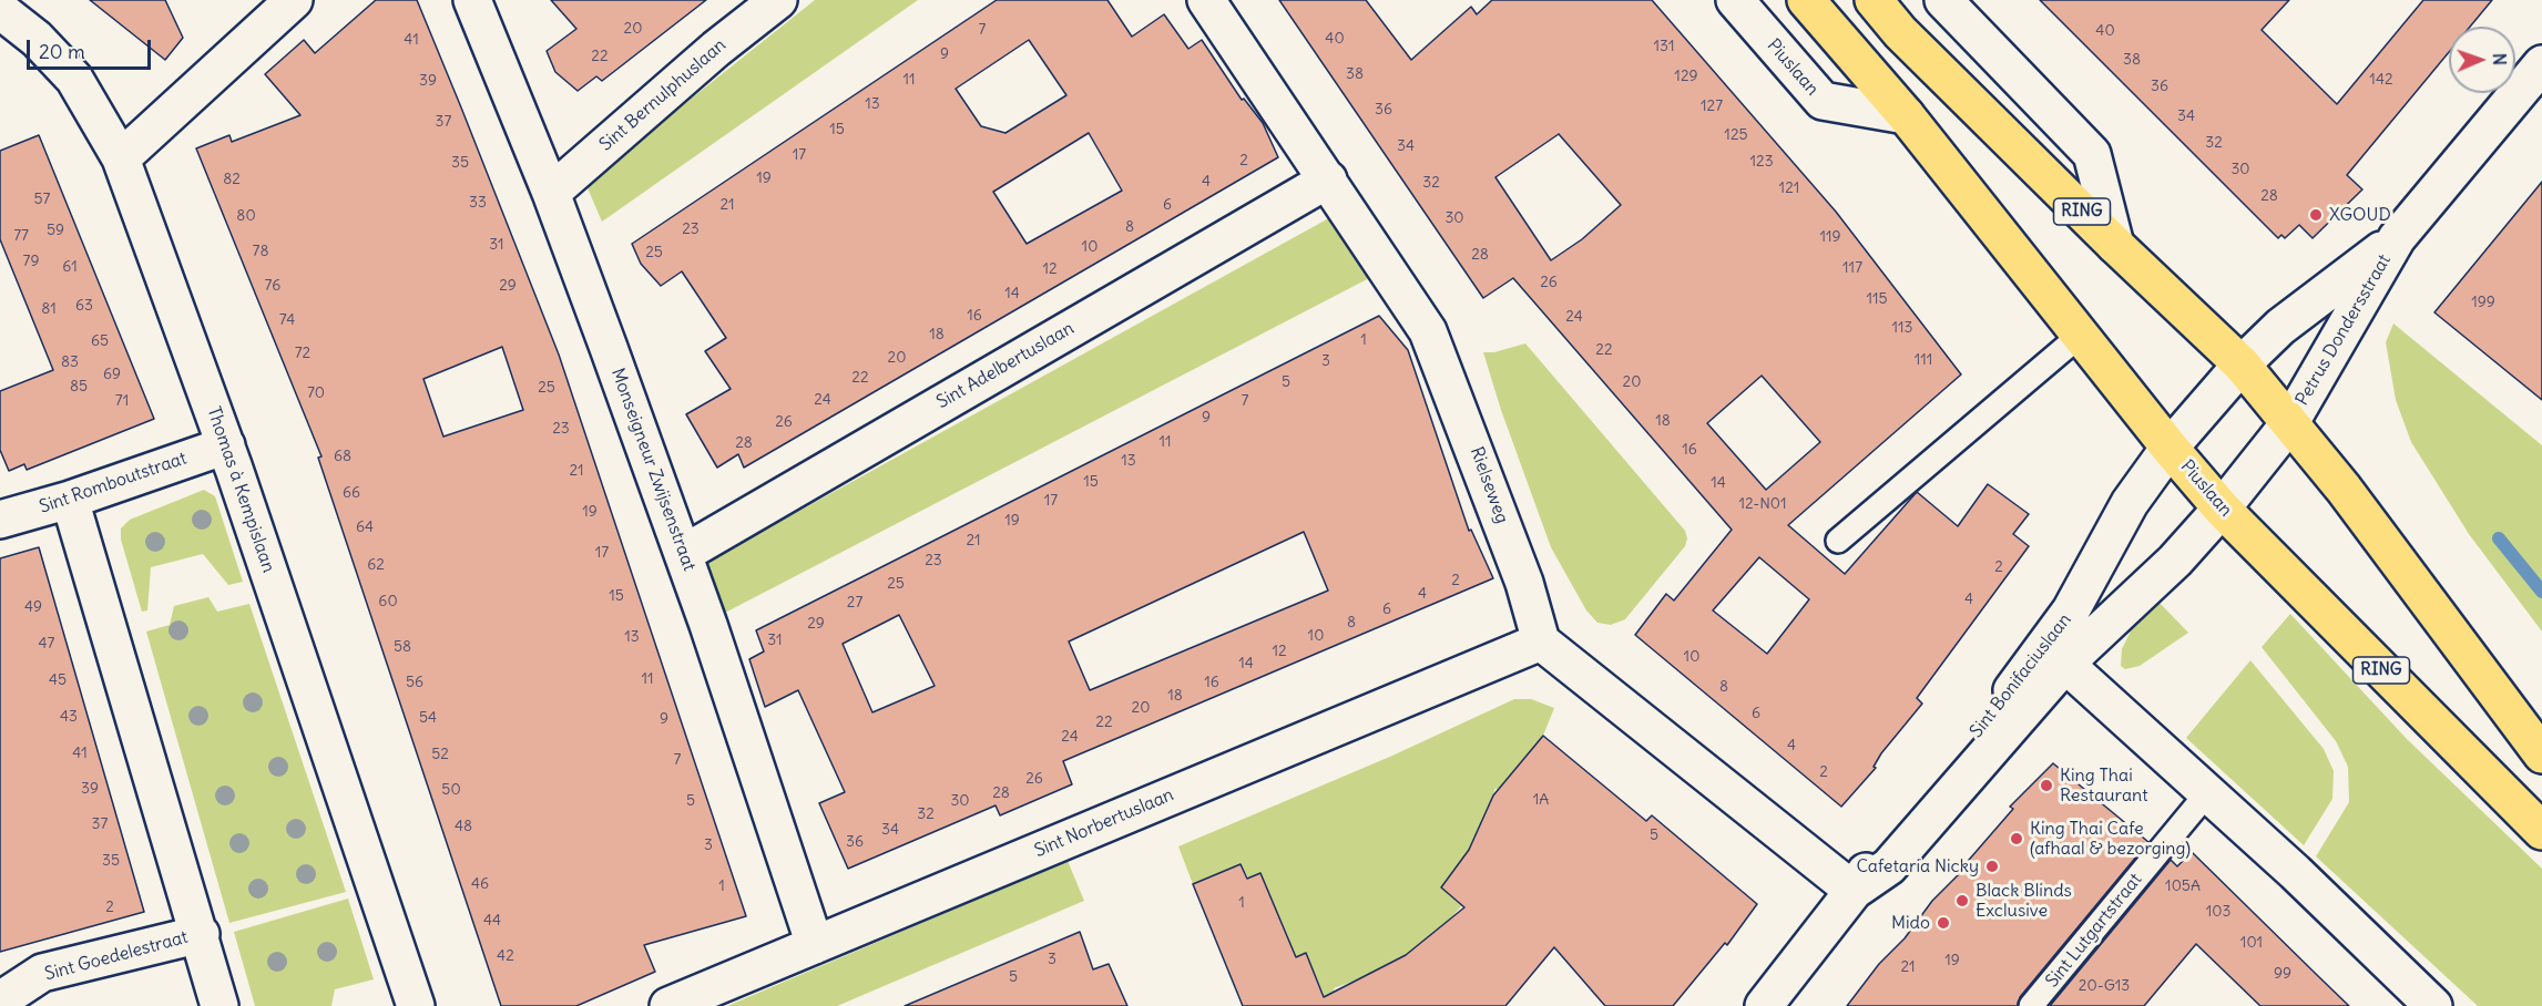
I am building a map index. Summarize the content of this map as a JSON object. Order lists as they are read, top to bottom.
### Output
{
  "streets": {
    "main road": ["Piuslaan", "RING"],
    "street": [
      "Sint Bernulphuslaan",
      "Petrus Dondersstraat",
      "Sint Adelbertuslaan",
      "Monseigneur Zwijsenstraat",
      "Sint Romboutstraat",
      "Rielseweg",
      "Thomas à Kempislaan",
      "Sint Bonifaciuslaan",
      "Sint Norbertuslaan",
      "Sint Goedelestraat"
    ],
    "lane": ["Sint Lutgartstraat"]
  },
  "crossings": [
    ["Piuslaan", "Petrus Dondersstraat"],
    ["Piuslaan", "Sint Bonifaciuslaan"],
    ["Sint Bernulphuslaan", "Monseigneur Zwijsenstraat"],
    ["RING", "Petrus Dondersstraat"],
    ["Petrus Dondersstraat", "Sint Bonifaciuslaan"],
    ["Sint Adelbertuslaan", "Monseigneur Zwijsenstraat"],
    ["Sint Adelbertuslaan", "Rielseweg"],
    ["Monseigneur Zwijsenstraat", "Sint Norbertuslaan"],
    ["Sint Romboutstraat", "Thomas à Kempislaan"],
    ["Rielseweg", "Sint Norbertuslaan"]
  ],
  "places": [
    "XGOUD",
    "King Thai Restaurant",
    "King Thai Cafe (afhaal & bezorging)",
    "Cafetaria Nicky",
    "Black Blinds Exclusive",
    "Mido"
  ],
  "house_numbers": [
    "20",
    "7",
    "40",
    "40",
    "41",
    "131",
    "9",
    "22",
    "38",
    "38",
    "129",
    "11",
    "142",
    "39",
    "36",
    "13",
    "127",
    "36",
    "34",
    "37",
    "15",
    "125",
    "32",
    "34",
    "17",
    "2",
    "123",
    "35",
    "30",
    "19",
    "82",
    "4",
    "32",
    "121",
    "28",
    "57",
    "33",
    "21",
    "6",
    "80",
    "30",
    "8",
    "23",
    "59",
    "77",
    "119",
    "31",
    "10",
    "78",
    "25",
    "28",
    "79",
    "61",
    "117",
    "12",
    "26",
    "76",
    "29",
    "14",
    "115",
    "199",
    "63",
    "81",
    "16",
    "24",
    "74",
    "113",
    "18",
    "1",
    "65",
    "22",
    "72",
    "20",
    "111",
    "3",
    "83",
    "69",
    "22",
    "5",
    "20",
    "85",
    "25",
    "70",
    "24",
    "71",
    "7",
    "9",
    "18",
    "26",
    "23",
    "11",
    "28",
    "16",
    "68",
    "13",
    "21",
    "15",
    "14",
    "66",
    "17",
    "12-N01",
    "19",
    "19",
    "64",
    "21",
    "17",
    "23",
    "62",
    "2",
    "2",
    "25",
    "4",
    "15",
    "4",
    "60",
    "27",
    "49",
    "6",
    "8",
    "29",
    "10",
    "13",
    "31",
    "47",
    "58",
    "12",
    "10",
    "14",
    "11",
    "45",
    "56",
    "16",
    "8",
    "18",
    "20",
    "6",
    "43",
    "54",
    "9",
    "22",
    "24",
    "4",
    "41",
    "52",
    "7",
    "2",
    "26",
    "39",
    "50",
    "28",
    "1A",
    "5",
    "30",
    "32",
    "37",
    "48",
    "34",
    "5",
    "36",
    "3",
    "35",
    "46",
    "1",
    "105A",
    "1",
    "2",
    "103",
    "44",
    "101",
    "42",
    "3",
    "19",
    "21",
    "99",
    "5",
    "20-G13"
  ],
  "scale_bar": "20 m",
  "north": "right"
}
